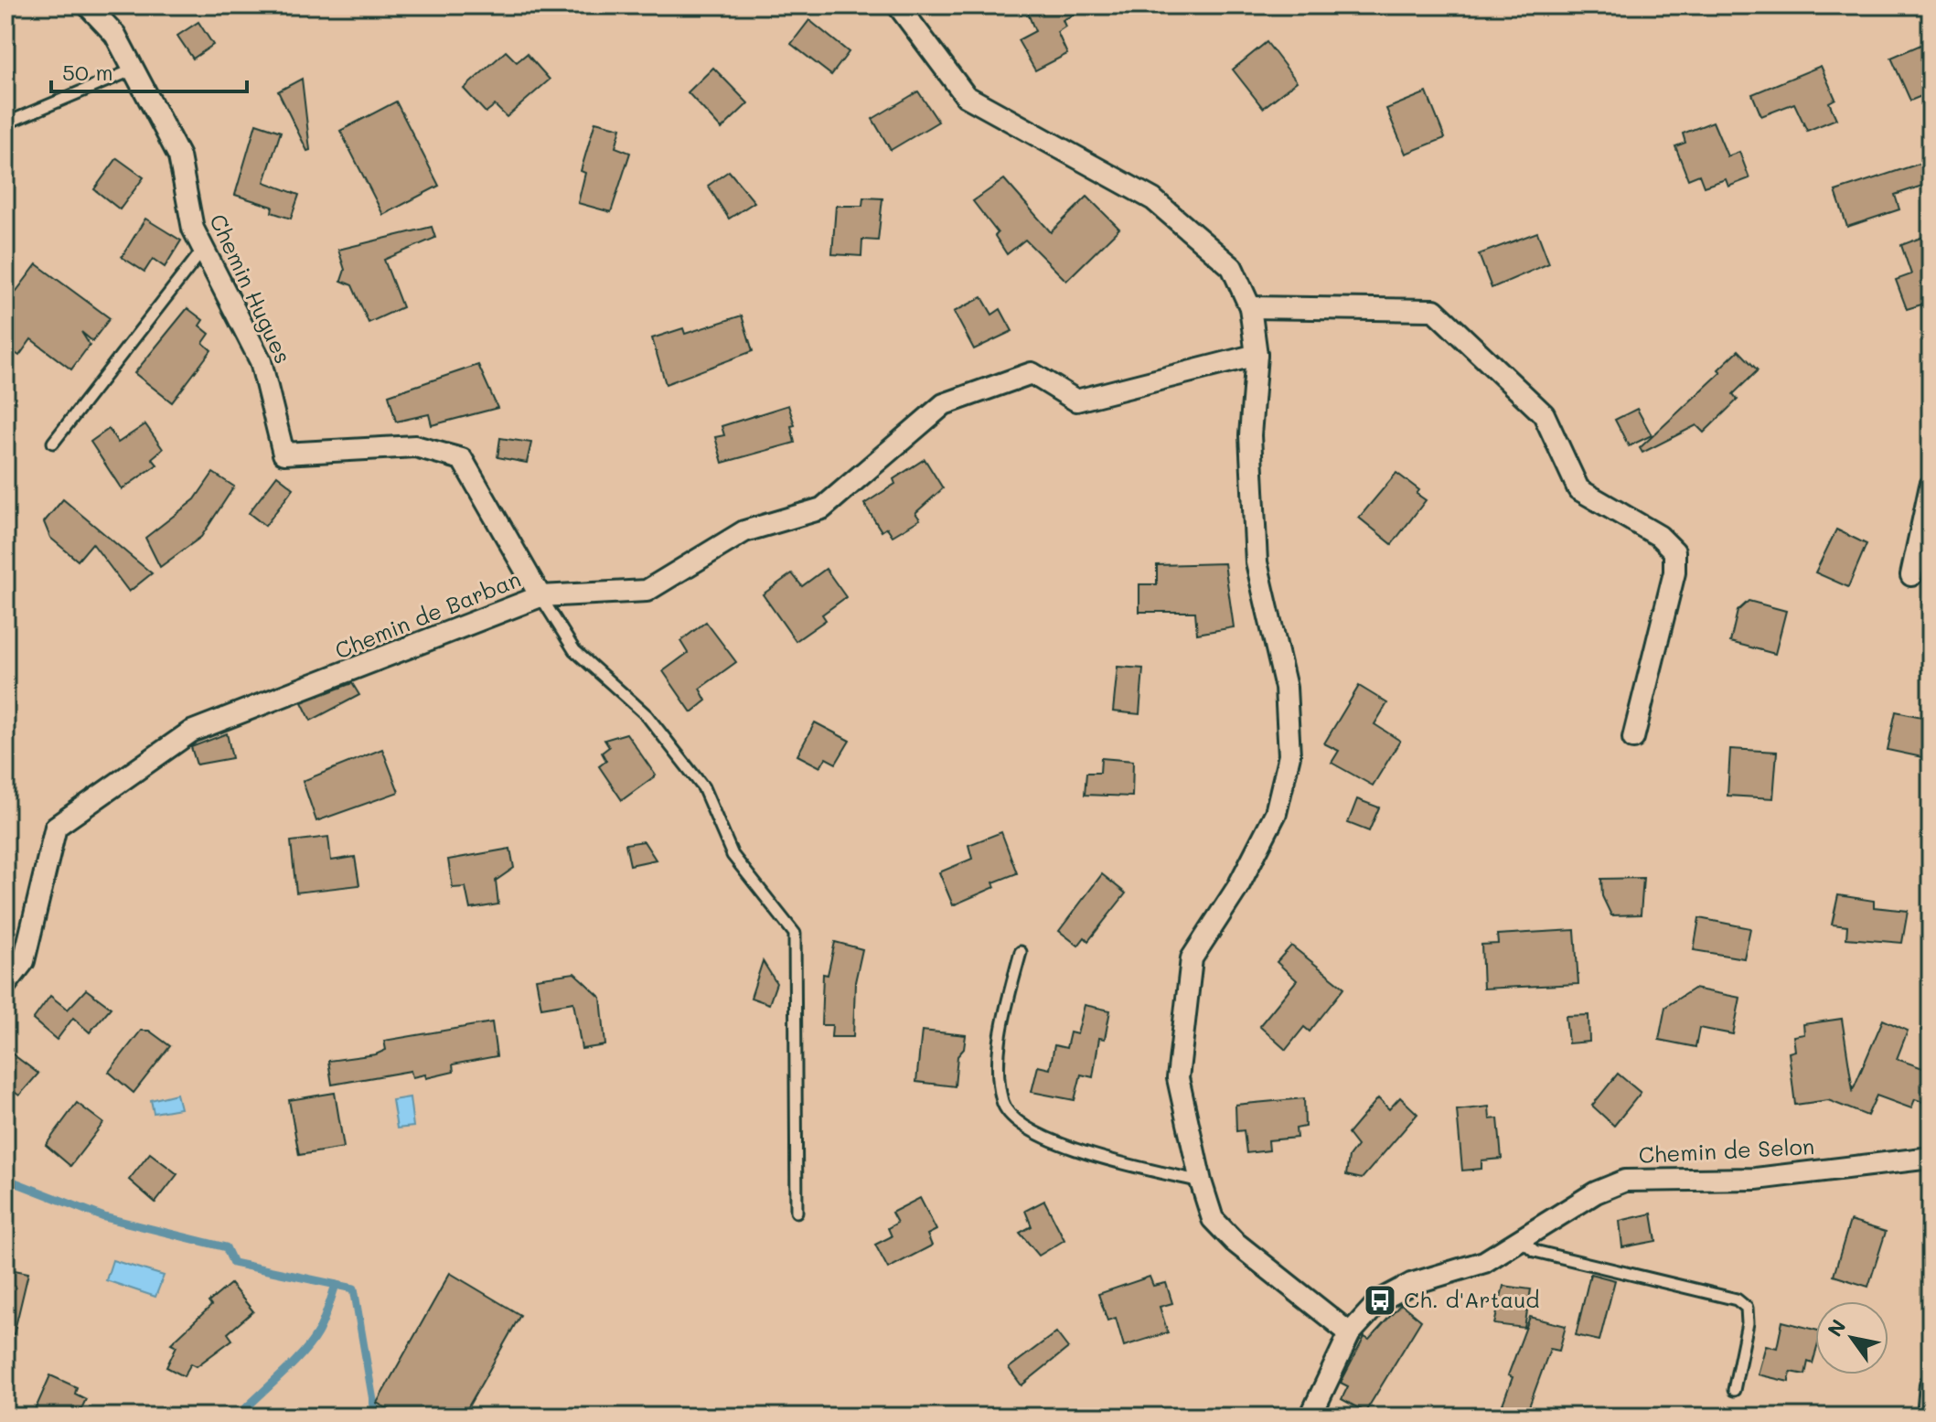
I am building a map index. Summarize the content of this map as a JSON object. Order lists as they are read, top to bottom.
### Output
{
  "streets": {
    "street": ["Chemin Hugues", "Chemin de Barban", "Chemin de Selon"]
  },
  "crossings": [
    ["Chemin Hugues", "Chemin de Barban"]
  ],
  "places": {
    "bus stop": ["Ch. d'Artaud"]
  },
  "scale_bar": "50 m",
  "north": "top left"
}
